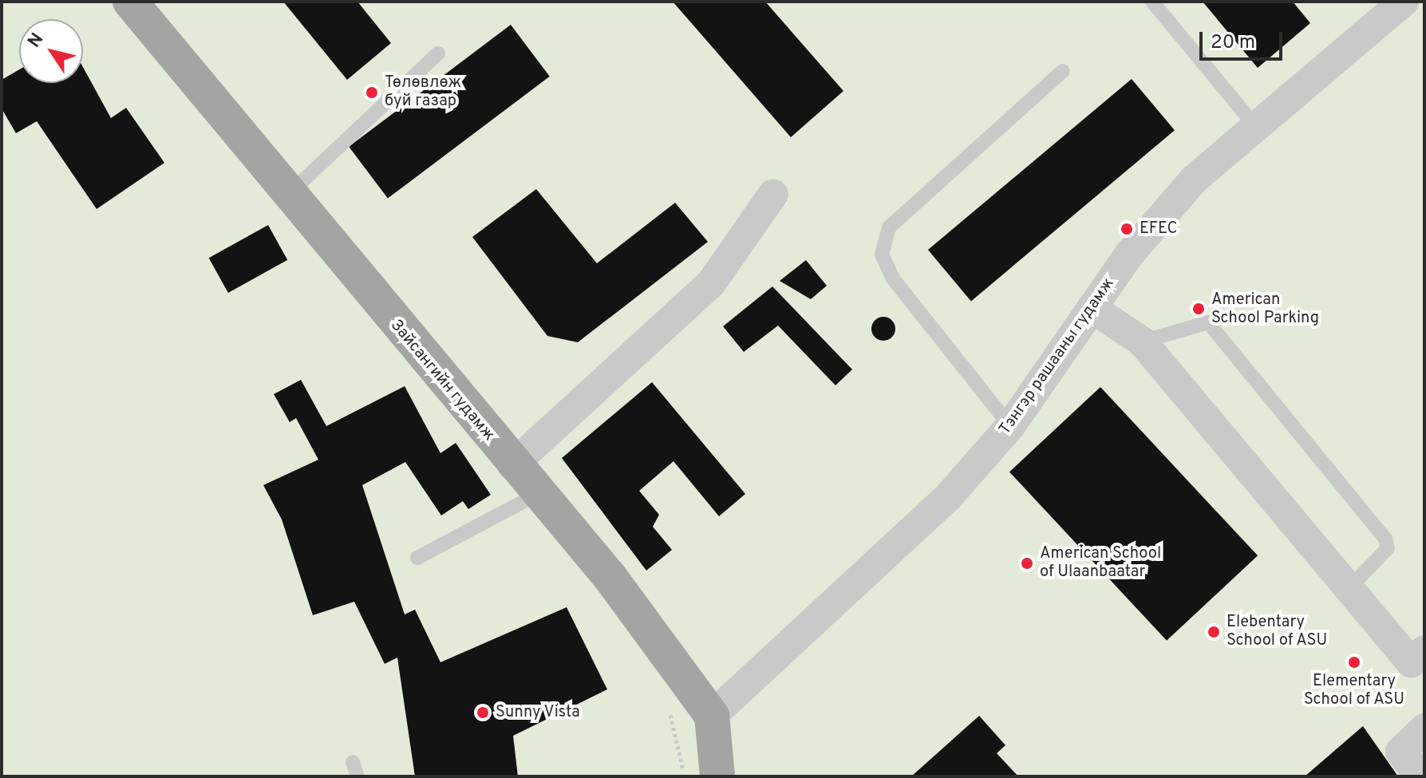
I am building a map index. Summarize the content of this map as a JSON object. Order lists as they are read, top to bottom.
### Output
{
  "streets": {
    "main road": ["Зайсангийн гудамж"],
    "street": ["Тэнгэр рашааны гудамж"]
  },
  "crossings": [
    ["Тэнгэр рашааны гудамж", "Зайсангийн гудамж"]
  ],
  "places": [
    "Төлөвлөж буй газар",
    "EFEC",
    "American School Parking",
    "American School of Ulaanbaatar",
    "Elebentary School of ASU",
    "Elementary School of ASU",
    "Sunny Vista"
  ],
  "scale_bar": "20 m",
  "north": "top left"
}
